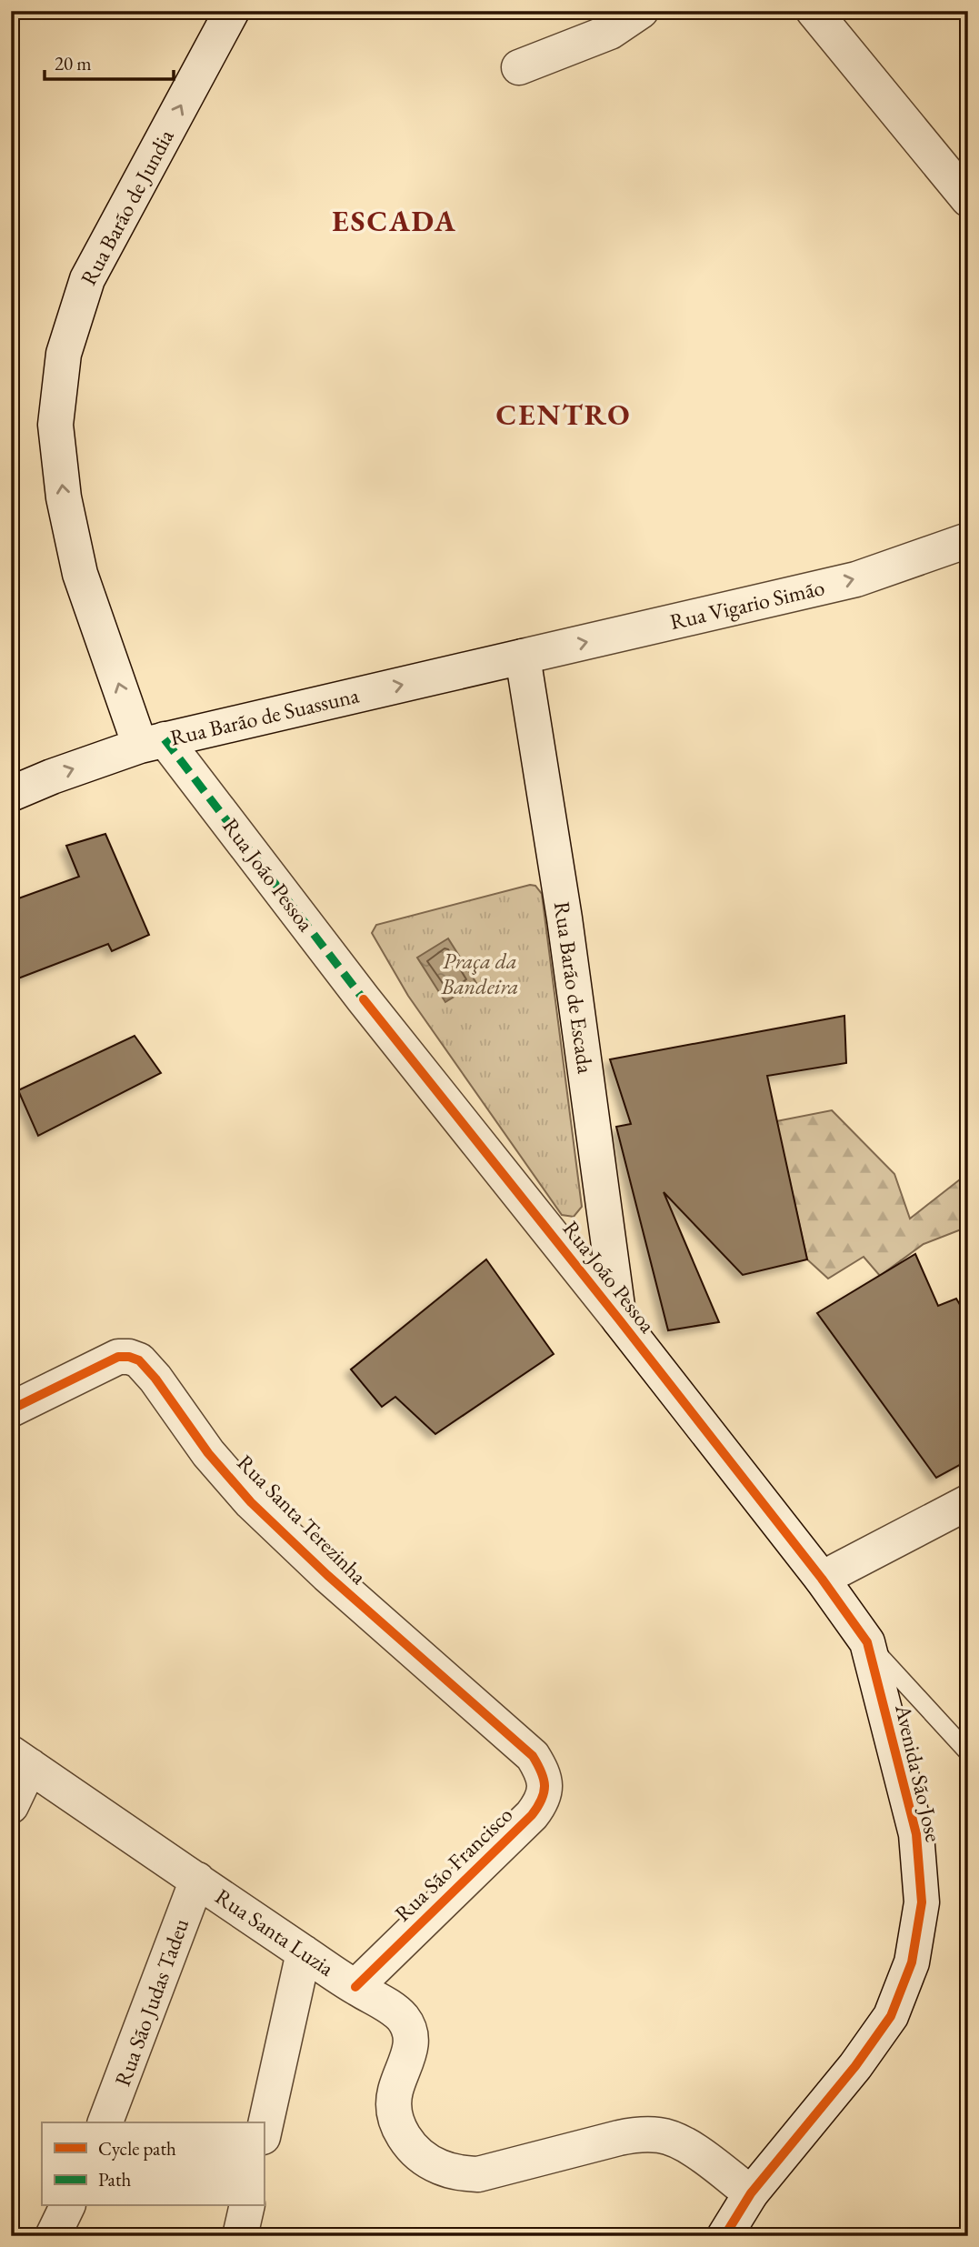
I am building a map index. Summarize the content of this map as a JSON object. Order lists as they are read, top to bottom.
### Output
{
  "streets": {
    "street": [
      "Rua Barão de Jundia",
      "Rua Vigario Simão",
      "Rua Barão de Suassuna",
      "Rua João Pessoa",
      "Rua Barão de Escada",
      "Rua Santa Terezinha",
      "Avenida São Jose",
      "Rua São Francisco",
      "Rua Santa Luzia",
      "Rua São Judas Tadeu"
    ]
  },
  "crossings": [
    ["Rua Barão de Jundia", "Rua Barão de Suassuna"],
    ["Rua Barão de Jundia", "Rua João Pessoa"],
    ["Rua Vigario Simão", "Rua Barão de Suassuna"],
    ["Rua Vigario Simão", "Rua Barão de Escada"],
    ["Rua Barão de Suassuna", "Rua João Pessoa"],
    ["Rua Barão de Suassuna", "Rua Barão de Escada"],
    ["Rua João Pessoa", "Rua Barão de Escada"],
    ["Rua João Pessoa", "Avenida São Jose"],
    ["Rua Santa Terezinha", "Rua São Francisco"],
    ["Avenida São Jose", "Rua Santa Luzia"],
    ["Rua São Francisco", "Rua Santa Luzia"],
    ["Rua Santa Luzia", "Rua São Judas Tadeu"]
  ],
  "one_way": ["Rua Barão de Jundia", "Rua Vigario Simão", "Rua Barão de Suassuna"],
  "districts": ["ESCADA", "CENTRO"],
  "parks": ["Praça da Bandeira"],
  "legend": ["Cycle path", "Path"],
  "scale_bar": "20 m"
}
